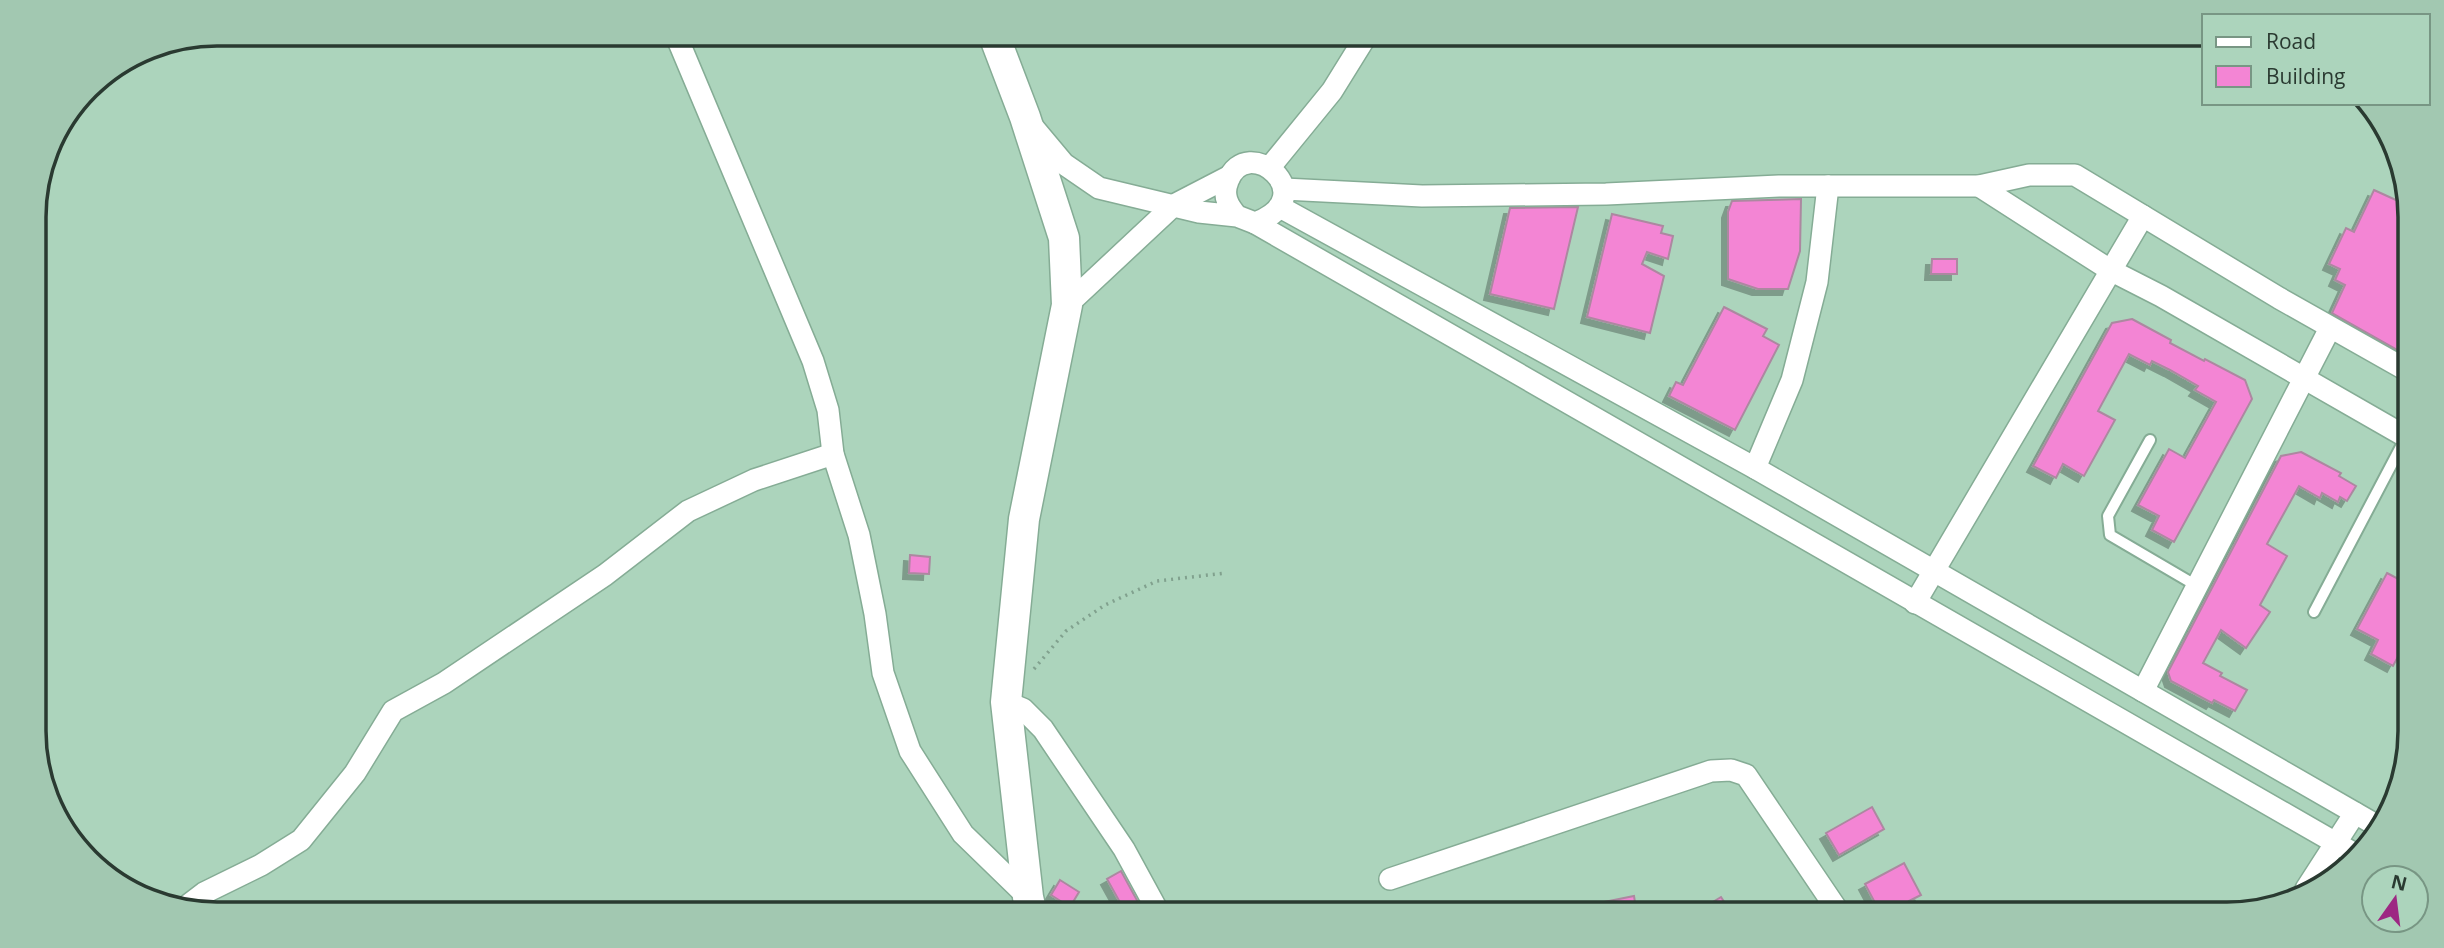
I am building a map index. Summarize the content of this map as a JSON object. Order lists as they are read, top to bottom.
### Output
{
  "legend": ["Road", "Building"],
  "north": "top"
}
